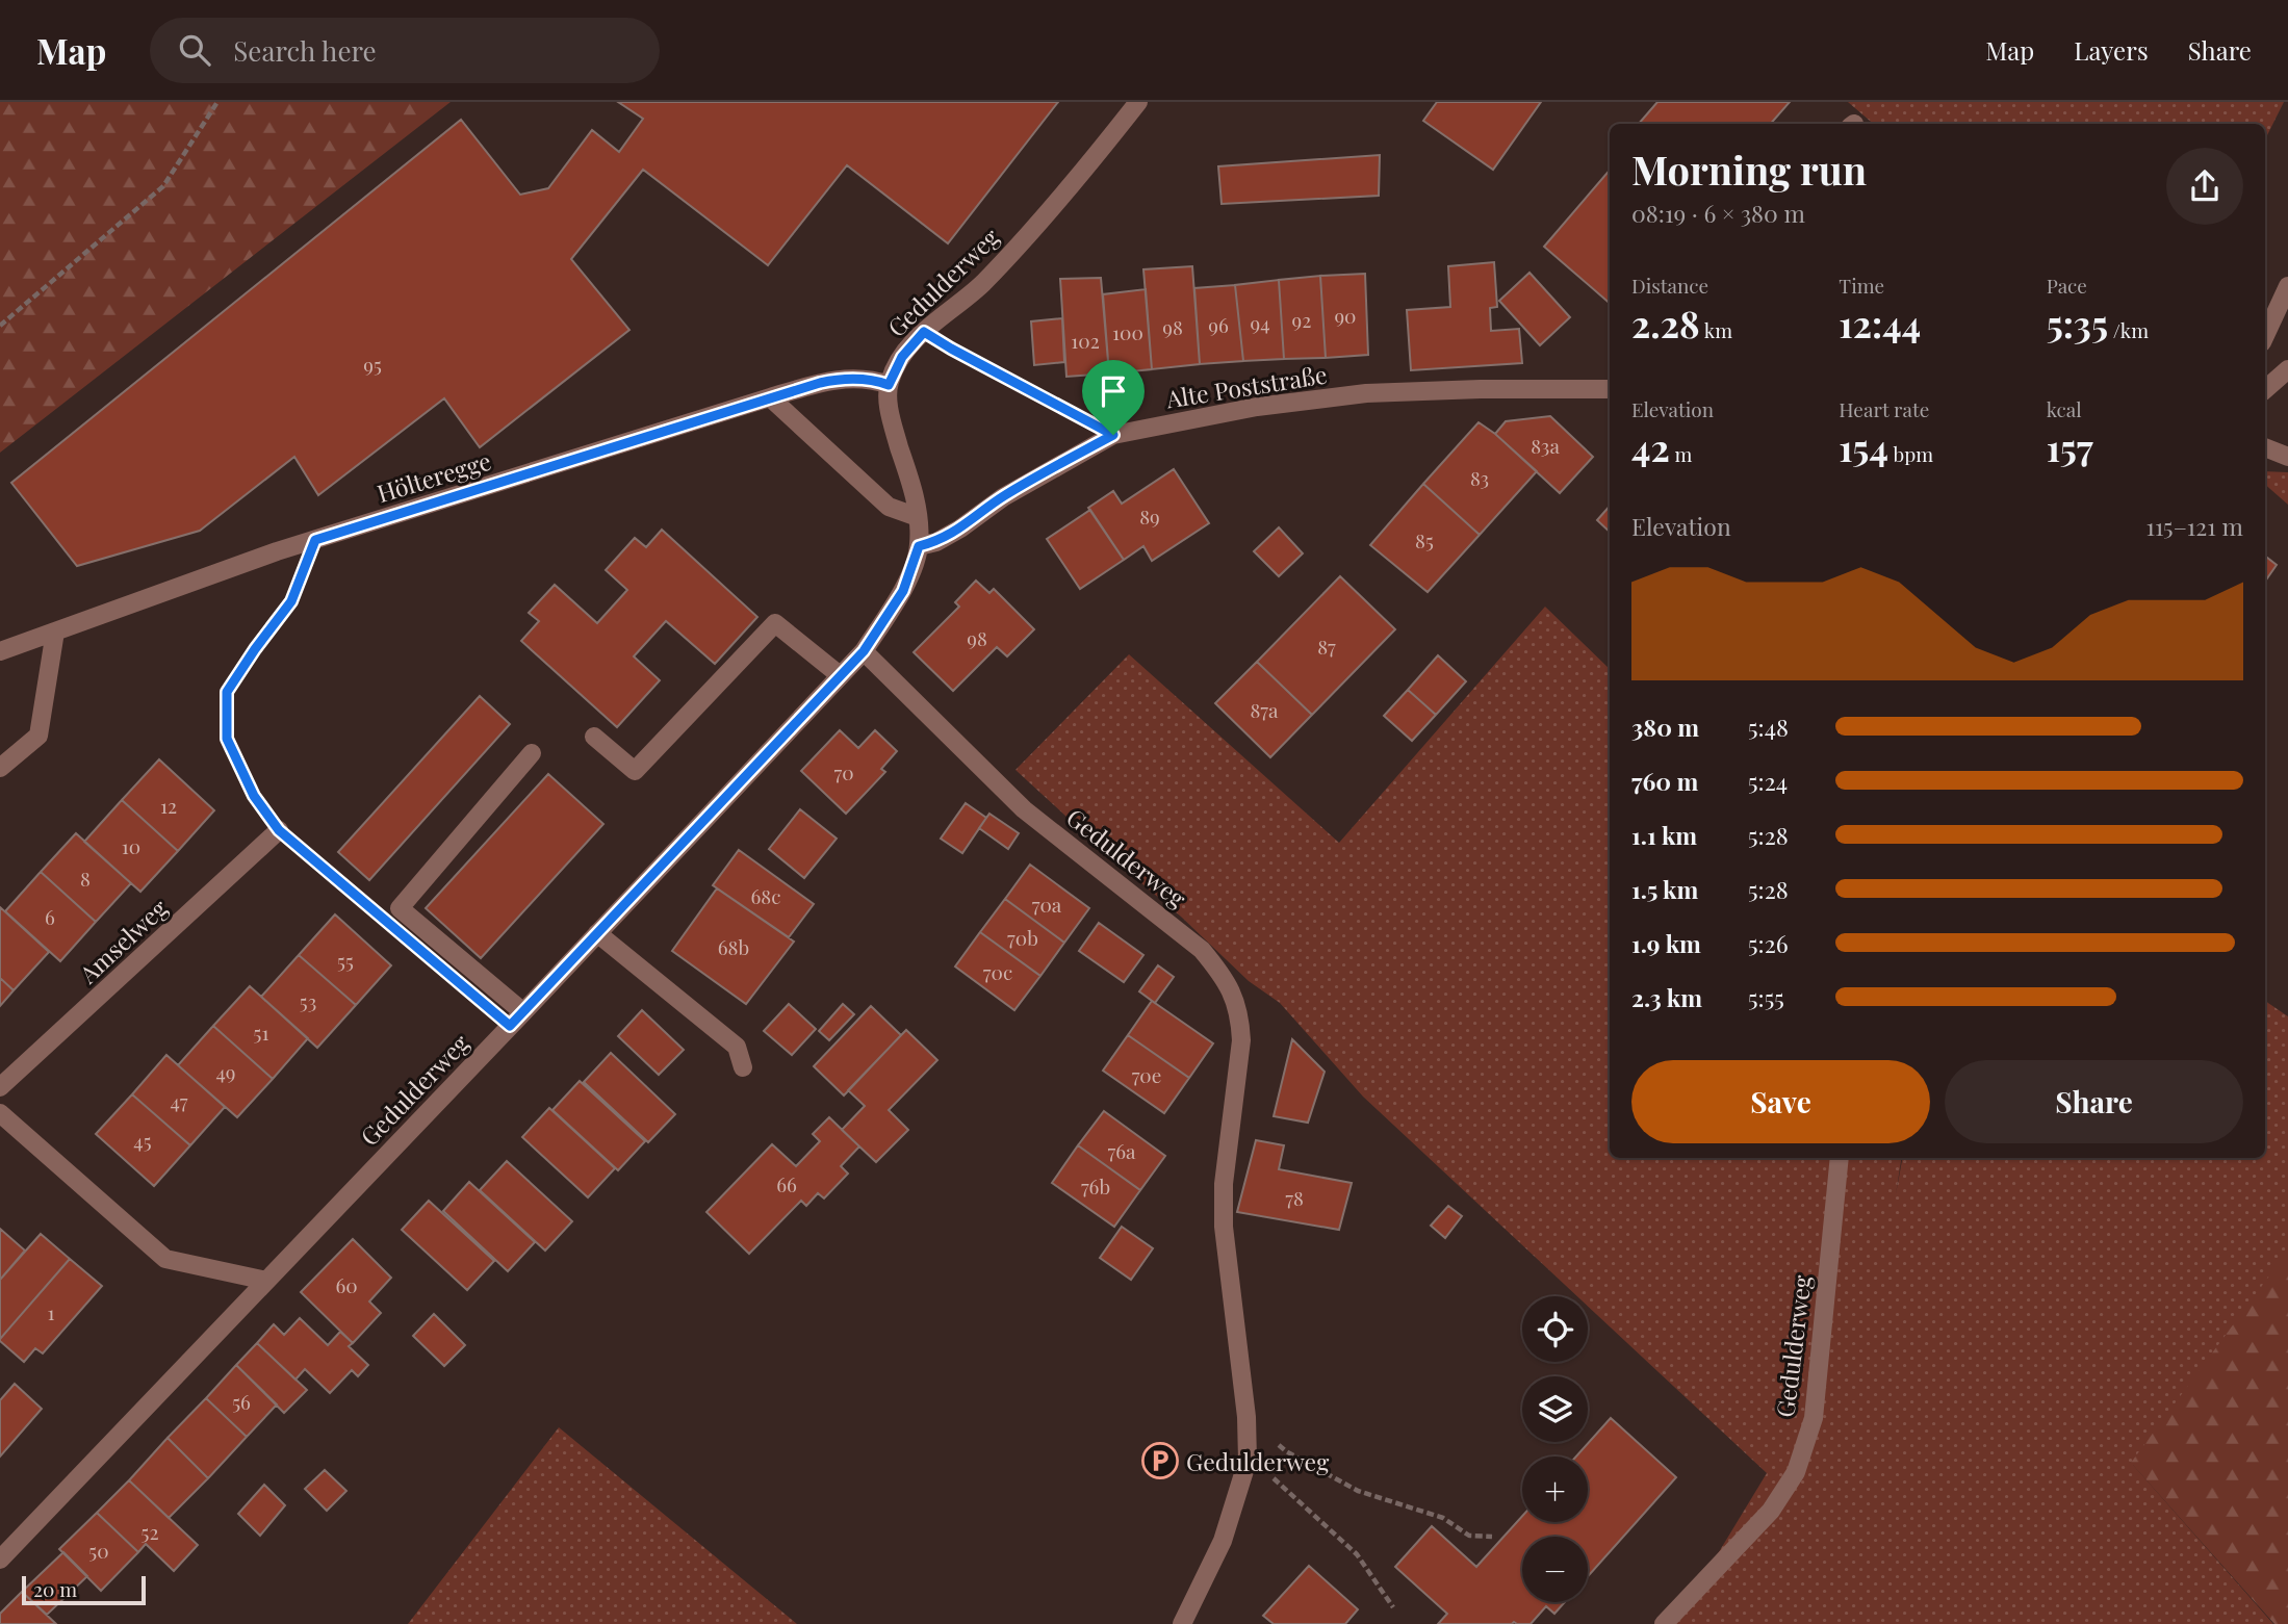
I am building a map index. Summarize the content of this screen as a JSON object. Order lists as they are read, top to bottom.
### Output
{
  "streets": {
    "street": [
      "Gedulderweg",
      "Alte Poststraße",
      "Hölteregge",
      "Amselweg"
    ]
  },
  "crossings": [
    ["Gedulderweg", "Alte Poststraße"],
    ["Gedulderweg", "Hölteregge"]
  ],
  "places": {
    "parking": ["Gedulderweg"]
  },
  "house_numbers": [
    "90",
    "92",
    "94",
    "96",
    "98",
    "100",
    "102",
    "95",
    "83a",
    "83",
    "89",
    "85",
    "98",
    "87",
    "87a",
    "70",
    "12",
    "10",
    "8",
    "68c",
    "70a",
    "6",
    "70b",
    "68b",
    "55",
    "70c",
    "53",
    "51",
    "49",
    "70e",
    "47",
    "45",
    "76a",
    "66",
    "76b",
    "78",
    "60",
    "1",
    "56",
    "52",
    "50"
  ],
  "scale_bar": "20 m",
  "page": {
    "header": "Map",
    "search": "Search here",
    "nav": ["Map", "Layers", "Share"],
    "heading": ["Morning run", "08:19 · 6 × 380 m"],
    "stats": [
      ["Distance", "2.28 km"],
      ["Time", "12:44"],
      ["Pace", "5:35 /km"],
      ["Elevation", "42 m"],
      ["Heart rate", "154 bpm"],
      ["kcal", "157"]
    ],
    "chart": ["Elevation", "115–121 m"],
    "list": [
      {
        "name": "380 m",
        "note": "5:48"
      },
      {
        "name": "760 m",
        "note": "5:24"
      },
      {
        "name": "1.1 km",
        "note": "5:28"
      },
      {
        "name": "1.5 km",
        "note": "5:28"
      },
      {
        "name": "1.9 km",
        "note": "5:26"
      },
      {
        "name": "2.3 km",
        "note": "5:55"
      }
    ],
    "buttons": ["Save", "Share"],
    "map_buttons": ["+", "−"],
    "scale": "20 m"
  }
}
